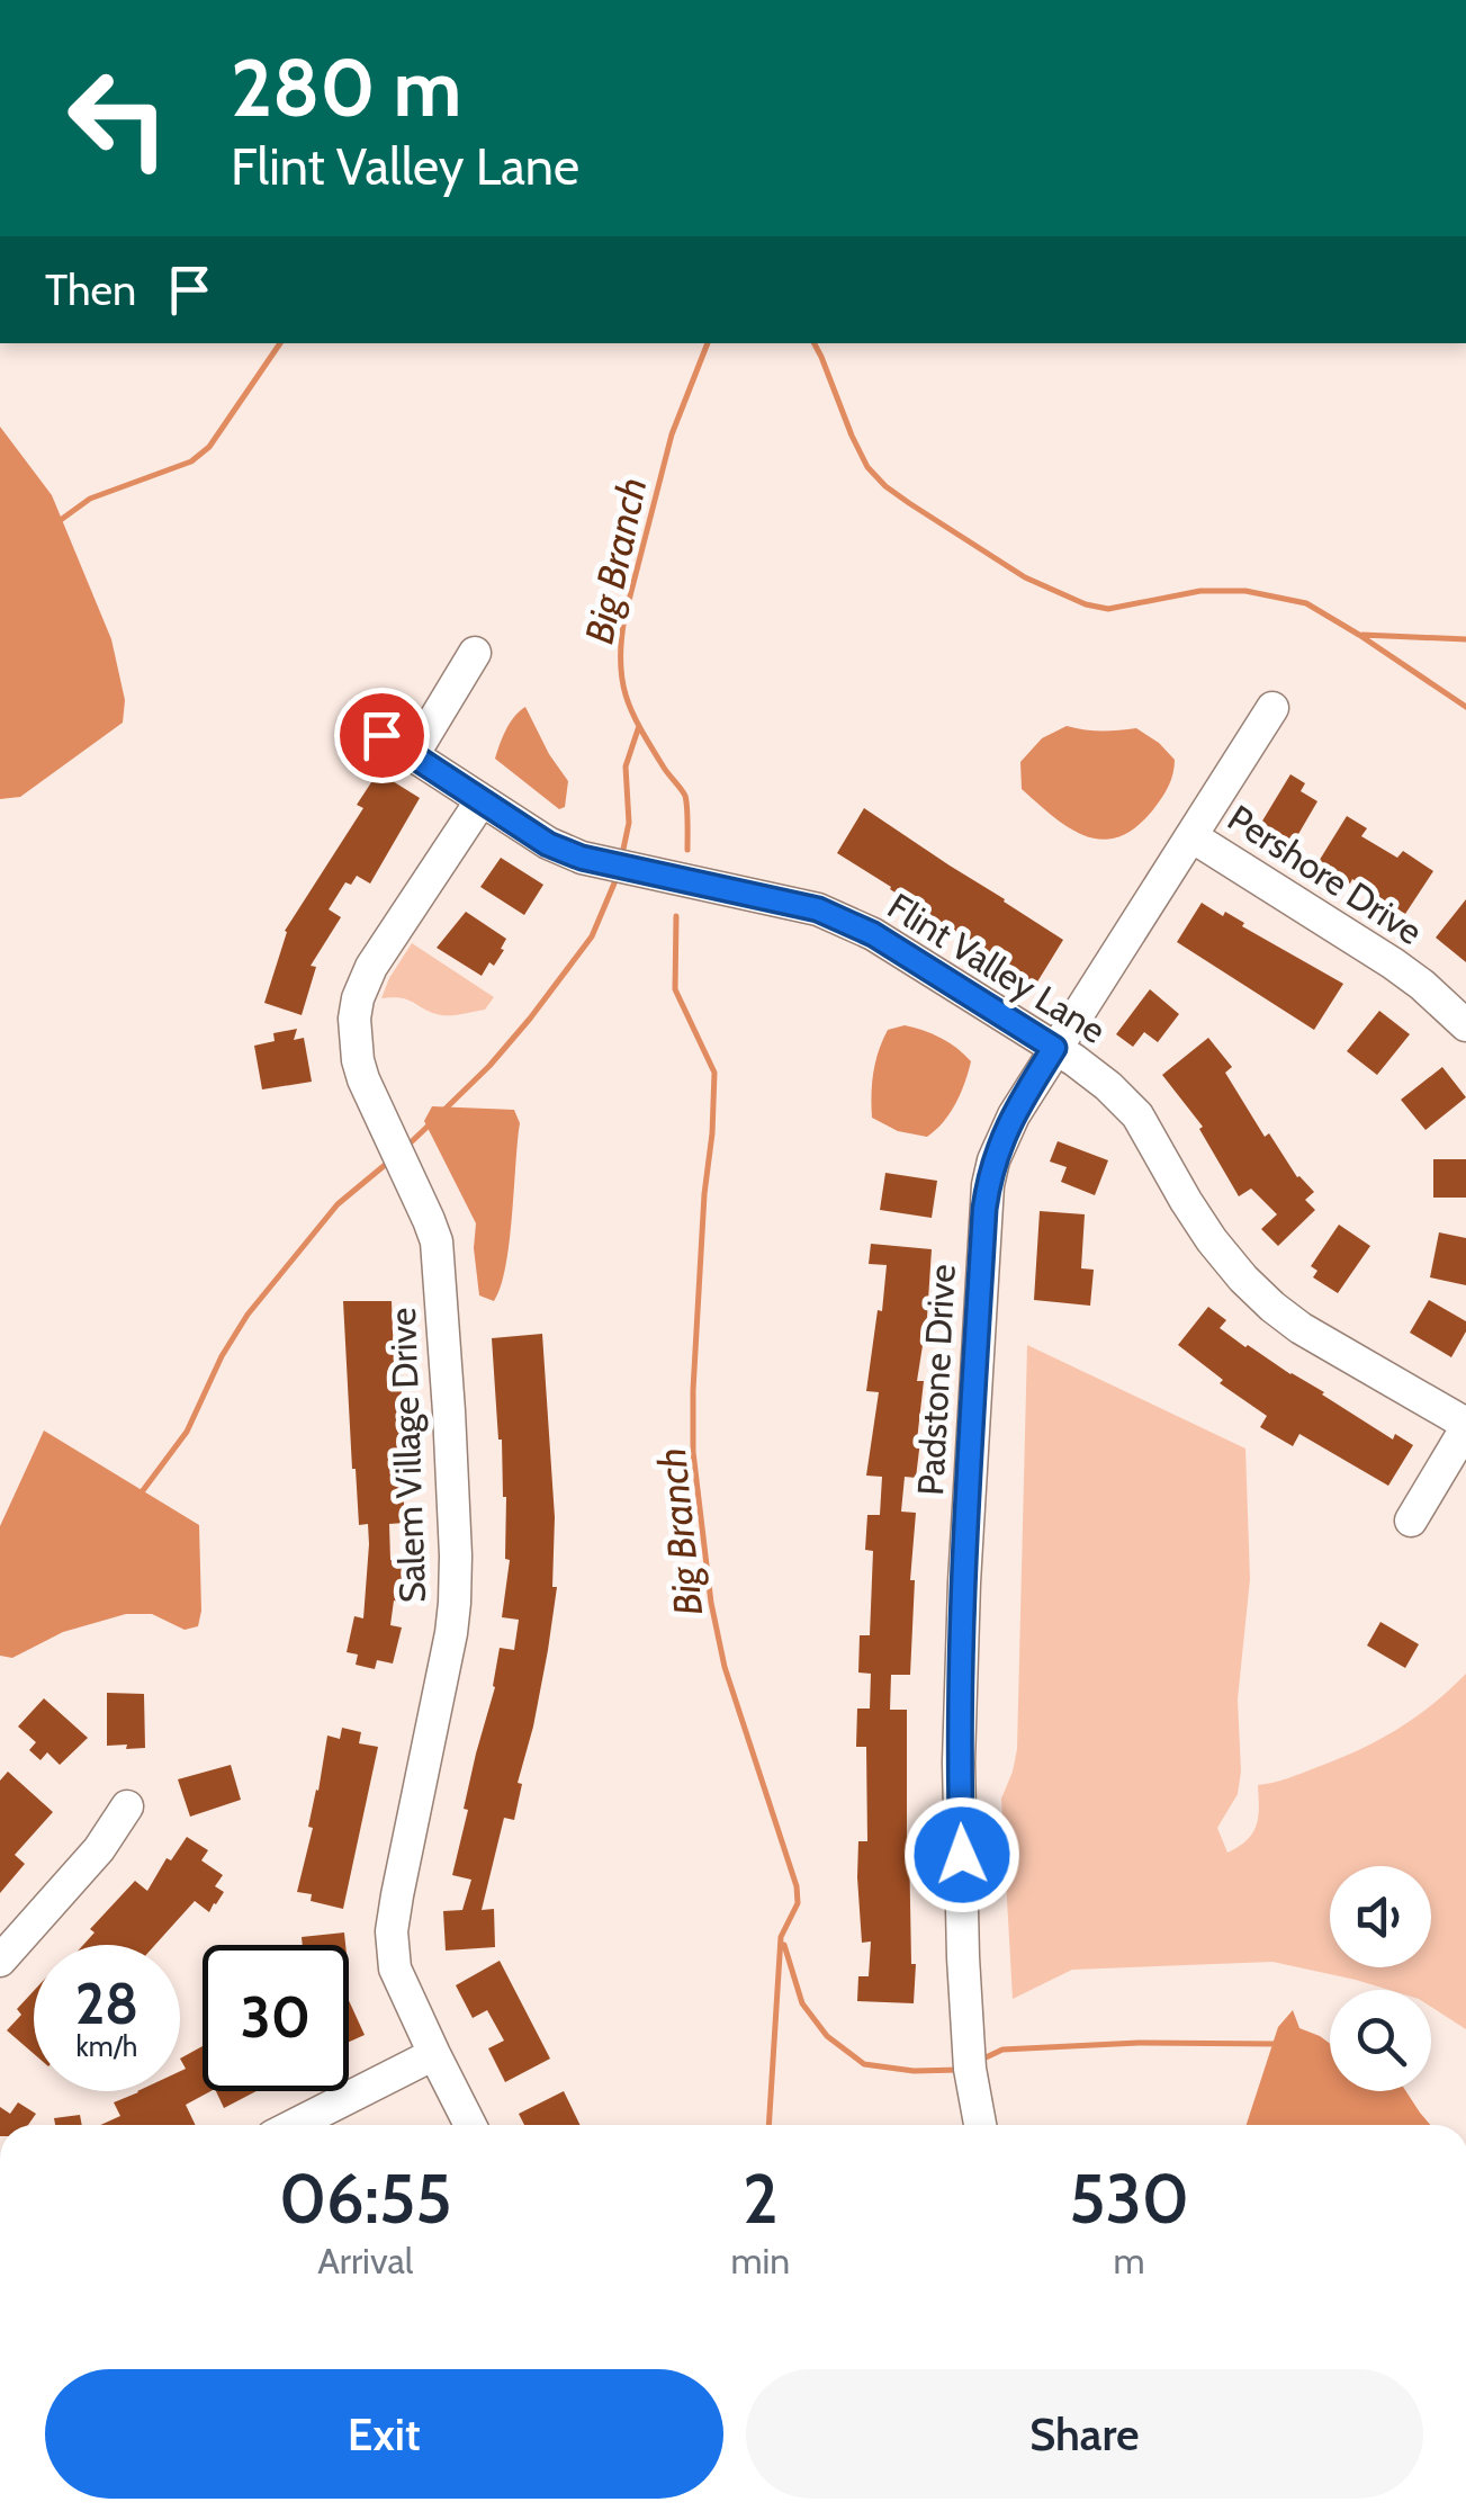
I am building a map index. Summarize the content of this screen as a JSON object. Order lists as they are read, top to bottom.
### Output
{
  "streets": {
    "street": [
      "Pershore Drive",
      "Flint Valley Lane",
      "Padstone Drive",
      "Salem Village Drive"
    ]
  },
  "crossings": [
    ["Pershore Drive", "Padstone Drive"],
    ["Flint Valley Lane", "Padstone Drive"],
    ["Flint Valley Lane", "Salem Village Drive"]
  ],
  "water": ["Big Branch"],
  "page": {
    "turn": ["280 m", "Flint Valley Lane"],
    "then": "Then",
    "speed": "28 km/h",
    "limit": "30",
    "eta": [
      "06:55",
      "Arrival",
      "2",
      "min",
      "530",
      "m"
    ],
    "buttons": ["Exit", "Share"]
  }
}
